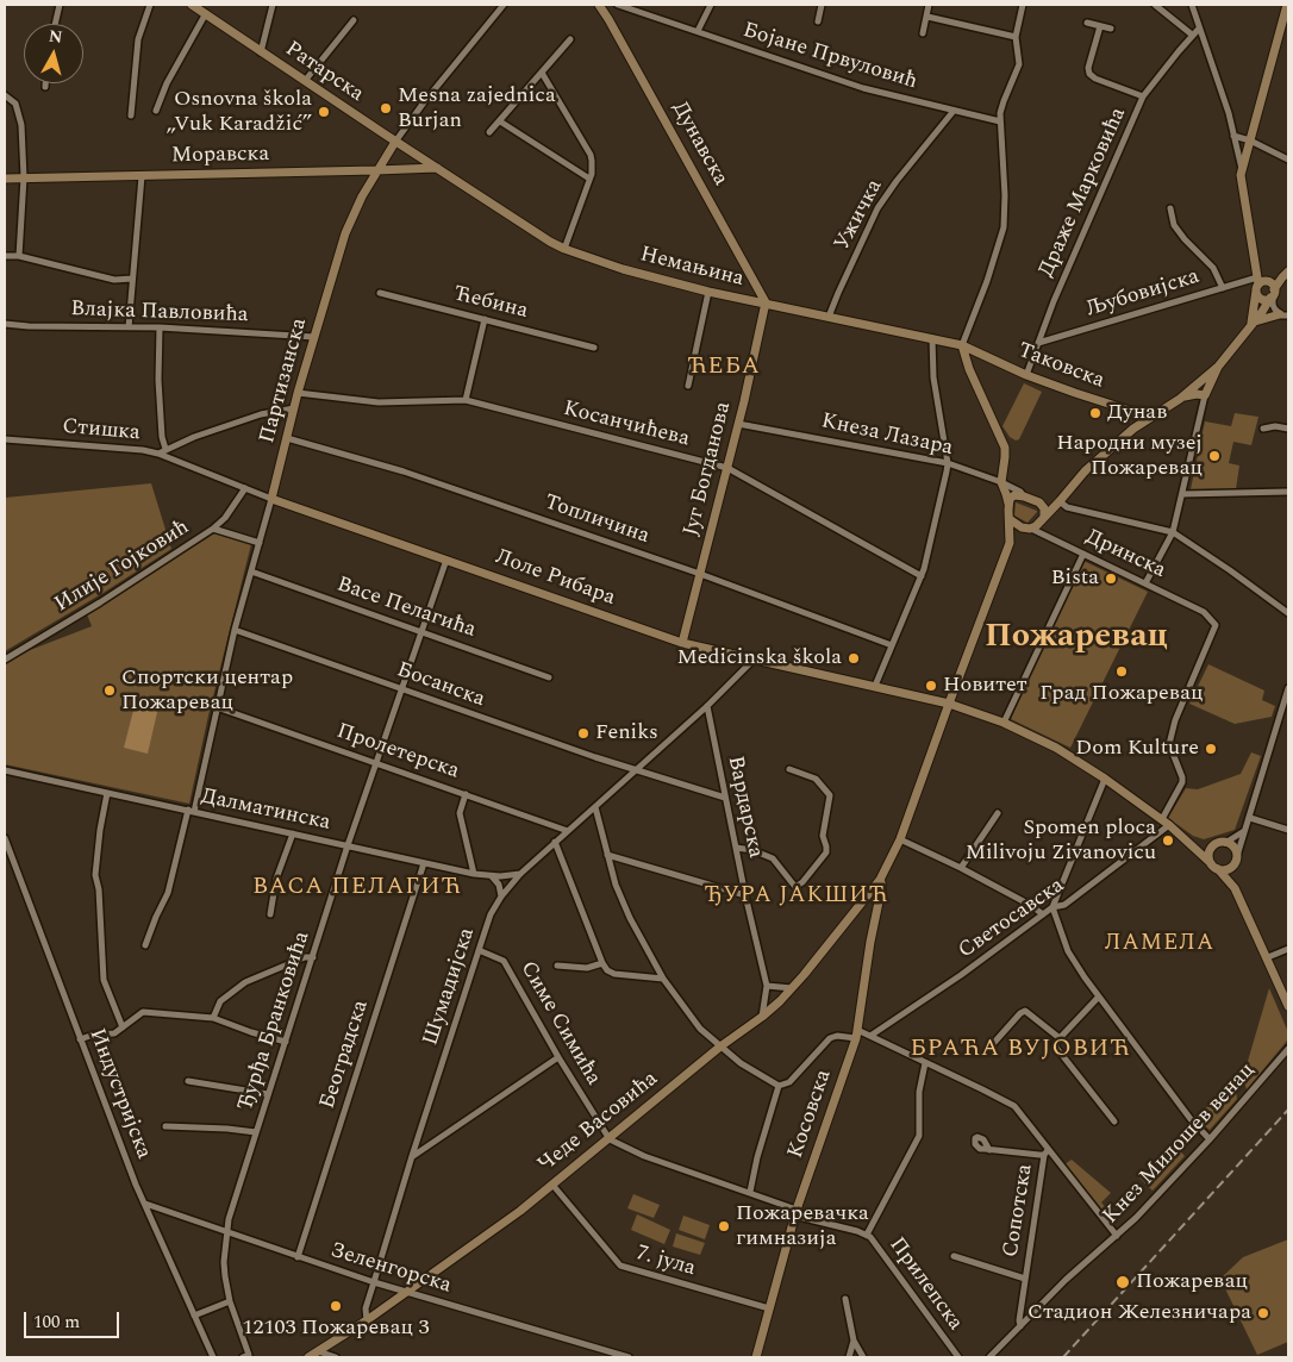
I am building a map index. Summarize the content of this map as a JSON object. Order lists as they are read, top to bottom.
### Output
{
  "streets": {
    "street": [
      "Бојане Првуловић",
      "Ратарска",
      "Дунавска",
      "Моравска",
      "Драже Марковића",
      "Ужичка",
      "Немањина",
      "Љубовијска",
      "Ћебина",
      "Влајка Павловића",
      "Таковска",
      "Партизанска",
      "Косанчићева",
      "Стишка",
      "Кнеза Лазара",
      "Југ Богданова",
      "Топличина",
      "Дринска",
      "Илије Гојковић",
      "Лоле Рибара",
      "Васе Пелагића",
      "Босанска",
      "Пролетерска",
      "Вардарска",
      "Далматинска",
      "Светосавска",
      "Шумадијска",
      "Ђурђа Бранковића",
      "Симе Симића",
      "Београдска",
      "Индустријска",
      "Косовска",
      "Чеде Васовића",
      "Кнез Милошев венац",
      "Сопотска",
      "7. јула",
      "Зеленгорска",
      "Прилепска"
    ]
  },
  "crossings": [
    ["Бојане Првуловић", "Ужичка"],
    ["Ратарска", "Моравска"],
    ["Ратарска", "Немањина"],
    ["Ратарска", "Партизанска"],
    ["Дунавска", "Немањина"],
    ["Дунавска", "Југ Богданова"],
    ["Моравска", "Немањина"],
    ["Моравска", "Партизанска"],
    ["Драже Марковића", "Љубовијска"],
    ["Драже Марковића", "Таковска"],
    ["Ужичка", "Немањина"],
    ["Немањина", "Таковска"],
    ["Немањина", "Југ Богданова"],
    ["Влајка Павловића", "Партизанска"],
    ["Партизанска", "Косанчићева"],
    ["Партизанска", "Стишка"],
    ["Партизанска", "Топличина"],
    ["Партизанска", "Лоле Рибара"],
    ["Партизанска", "Васе Пелагића"],
    ["Партизанска", "Босанска"],
    ["Партизанска", "Пролетерска"],
    ["Партизанска", "Далматинска"],
    ["Косанчићева", "Југ Богданова"],
    ["Стишка", "Лоле Рибара"],
    ["Кнеза Лазара", "Југ Богданова"],
    ["Кнеза Лазара", "Дринска"],
    ["Југ Богданова", "Топличина"],
    ["Југ Богданова", "Лоле Рибара"],
    ["Дринска", "Лоле Рибара"],
    ["Дринска", "Светосавска"],
    ["Илије Гојковић", "Лоле Рибара"],
    ["Лоле Рибара", "Светосавска"],
    ["Лоле Рибара", "Шумадијска"],
    ["Лоле Рибара", "Ђурђа Бранковића"],
    ["Васе Пелагића", "Ђурђа Бранковића"],
    ["Босанска", "Вардарска"],
    ["Босанска", "Шумадијска"],
    ["Босанска", "Ђурђа Бранковића"],
    ["Пролетерска", "Шумадијска"],
    ["Пролетерска", "Ђурђа Бранковића"],
    ["Вардарска", "Шумадијска"],
    ["Вардарска", "Чеде Васовића"],
    ["Далматинска", "Шумадијска"],
    ["Далматинска", "Ђурђа Бранковића"],
    ["Далматинска", "Београдска"],
    ["Шумадијска", "Симе Симића"],
    ["Шумадијска", "Чеде Васовића"],
    ["Шумадијска", "Зеленгорска"],
    ["Ђурђа Бранковића", "Зеленгорска"],
    ["Симе Симића", "Чеде Васовића"],
    ["Београдска", "Зеленгорска"],
    ["Индустријска", "Зеленгорска"],
    ["Косовска", "Чеде Васовића"],
    ["Косовска", "7. јула"],
    ["Косовска", "Прилепска"],
    ["Чеде Васовића", "7. јула"],
    ["Чеде Васовића", "Зеленгорска"],
    ["Кнез Милошев венац", "Сопотска"]
  ],
  "districts": [
    "ЋЕБА",
    "Пожаревац",
    "ВАСА ПЕЛАГИЋ",
    "ЂУРА ЈАКШИЋ",
    "ЛАМЕЛА",
    "БРАЋА ВУЈОВИЋ"
  ],
  "places": [
    "Mesna zajednica Burjan",
    "Osnovna škola „Vuk Karadžić”",
    "Дунав",
    "Народни музеј Пожаревац",
    "Bista",
    "Medicinska škola",
    "Град Пожаревац",
    "Новитет",
    "Спортски центар Пожаревац",
    "Feniks",
    "Dom Kulture",
    "Spomen ploca Milivoju Zivanovicu",
    "Пожаревачка гимназија",
    "Пожаревац",
    "12103 Пожаревац 3",
    "Стадион Железничара"
  ],
  "scale_bar": "100 m",
  "north": "top"
}
